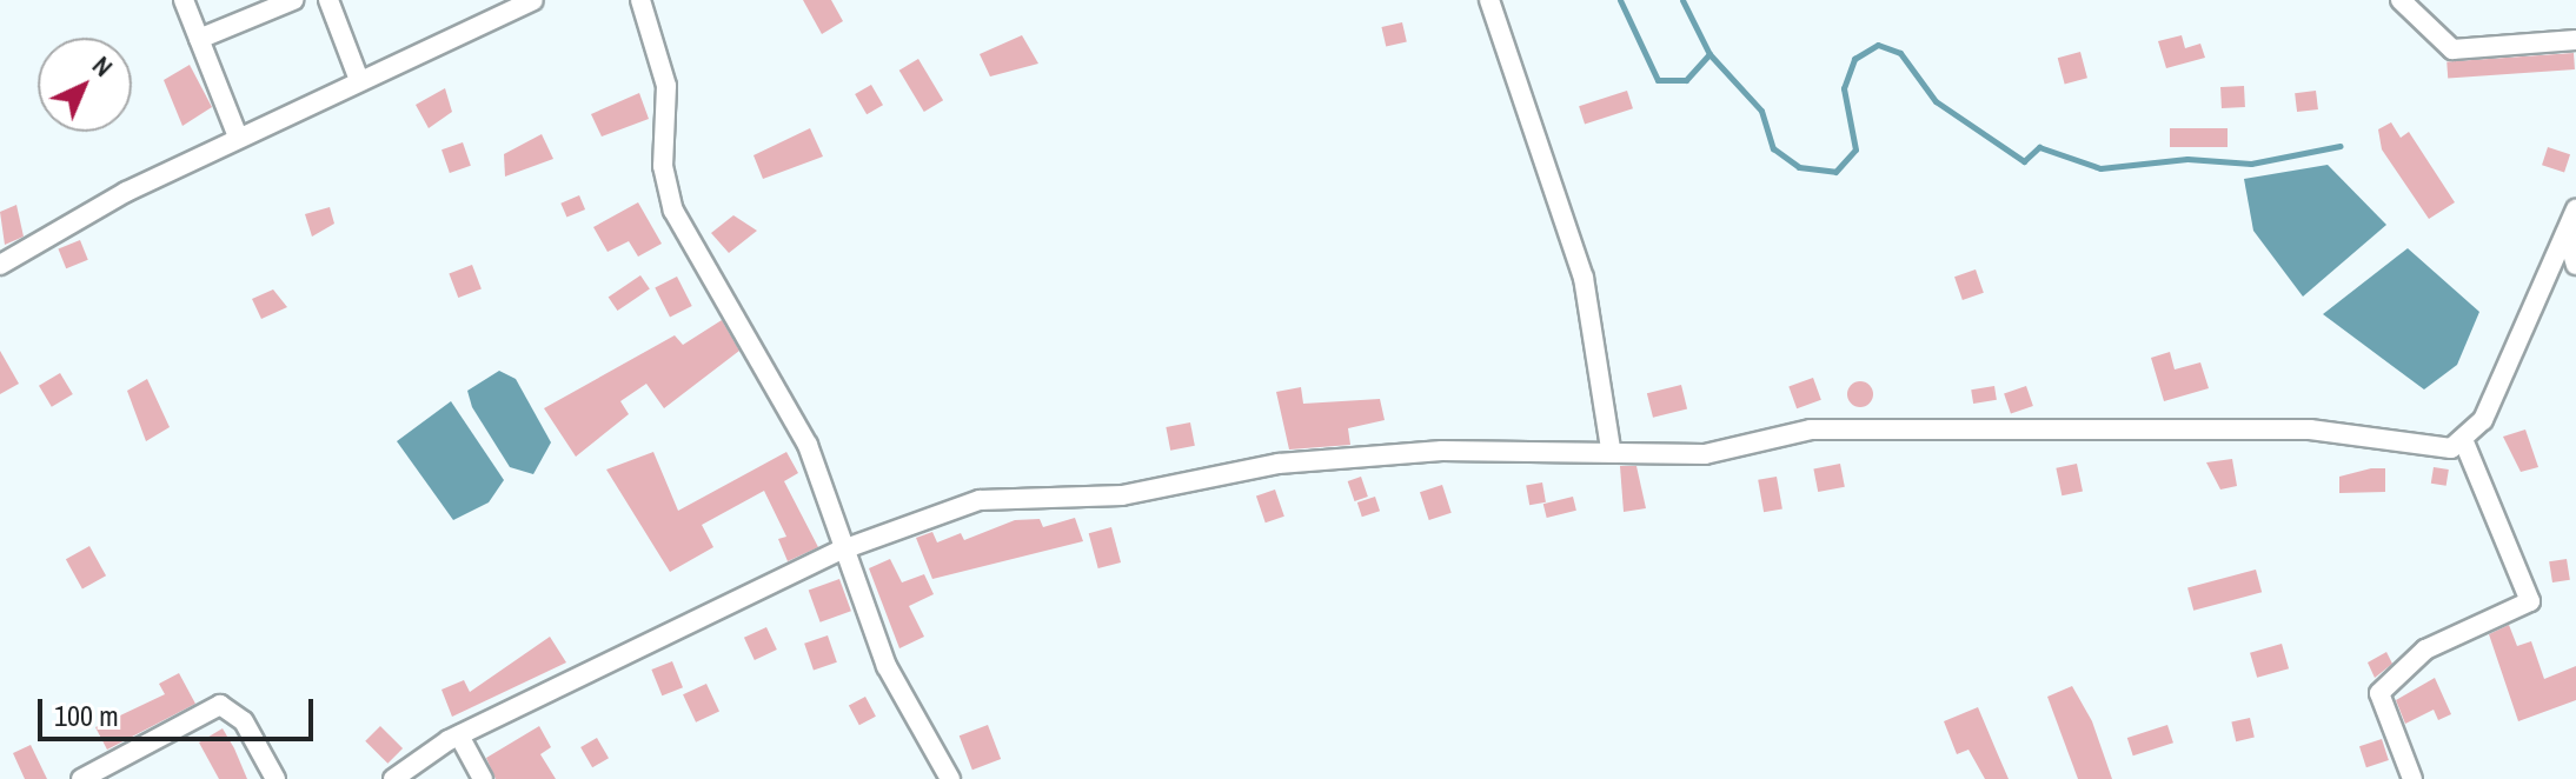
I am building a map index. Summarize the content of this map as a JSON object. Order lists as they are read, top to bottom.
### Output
{
  "scale_bar": "100 m",
  "north": "top right"
}
